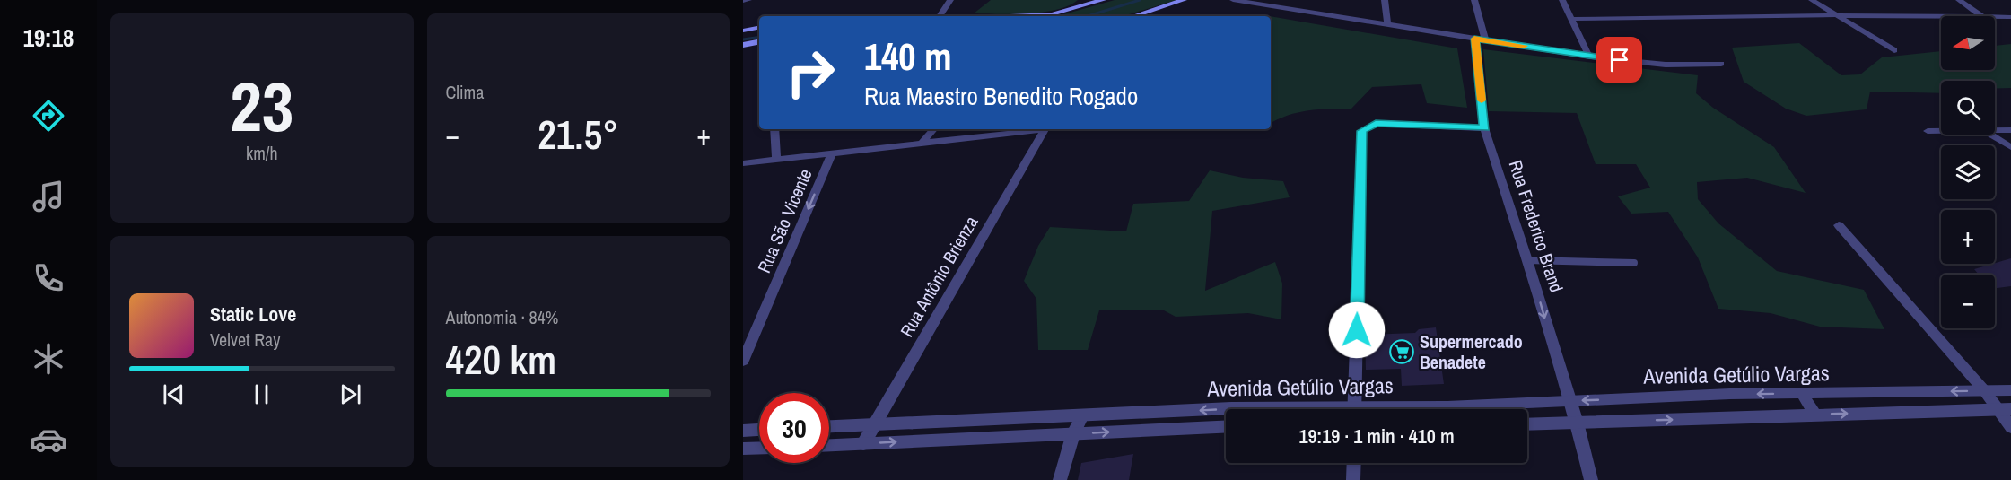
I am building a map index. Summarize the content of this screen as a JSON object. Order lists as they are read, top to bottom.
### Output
{
  "streets": {
    "street": [
      "Rua São Vicente",
      "Rua Frederico Brand",
      "Rua Antônio Brienza",
      "Avenida Getúlio Vargas"
    ]
  },
  "crossings": [
    ["Rua Frederico Brand", "Avenida Getúlio Vargas"],
    ["Rua Antônio Brienza", "Avenida Getúlio Vargas"]
  ],
  "one_way": ["Rua São Vicente"],
  "places": {
    "supermarket": ["Supermercado Benadete"]
  },
  "north": "left",
  "page": {
    "tabs": "19:18",
    "tile": [
      ["23", "km/h"],
      "Clima",
      ["Autonomia · 84%", "420 km"]
    ],
    "map_buttons": ["+", "−"],
    "turn": ["140 m", "Rua Maestro Benedito Rogado"],
    "heat": ["−", "21.5°", "+"],
    "song": ["Static Love", "Velvet Ray"],
    "limit": "30",
    "trip": "19:19 · 1 min · 410 m"
  }
}
